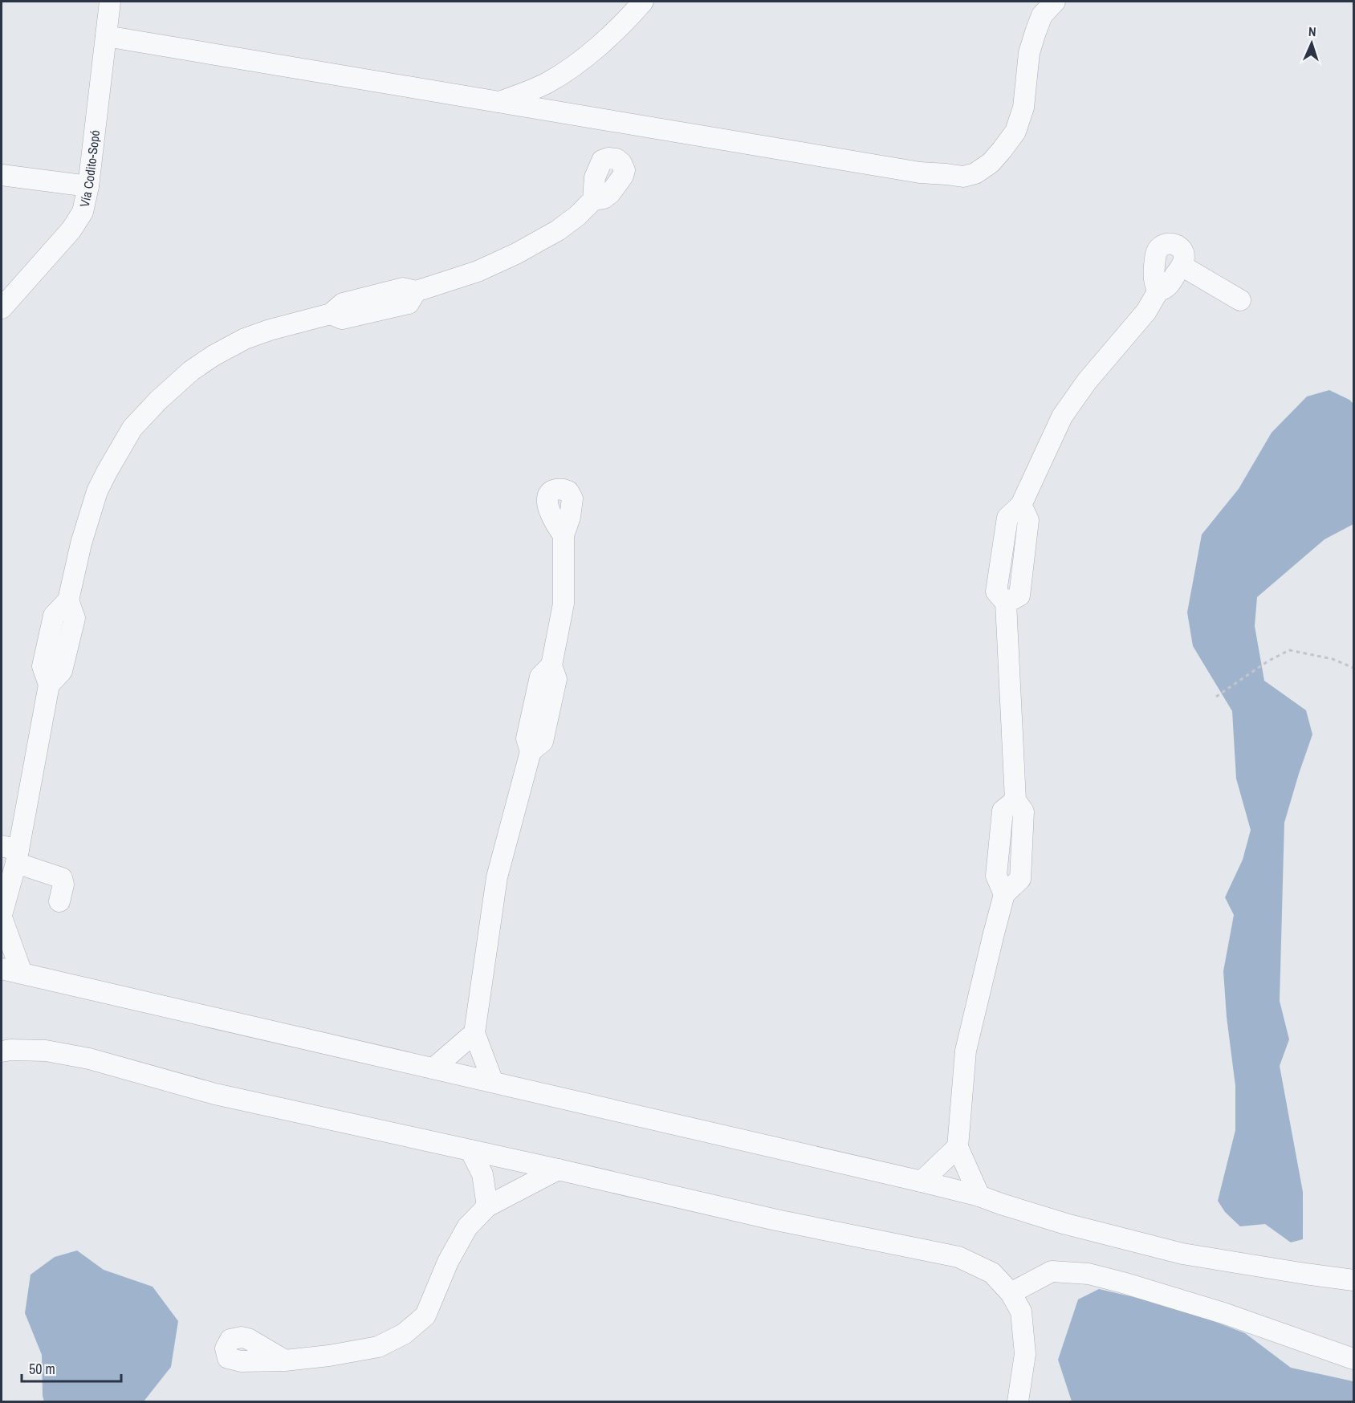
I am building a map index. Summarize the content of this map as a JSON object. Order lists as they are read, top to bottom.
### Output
{
  "streets": {
    "street": ["Vía Codito-Sopó"]
  },
  "scale_bar": "50 m",
  "north": "top"
}
